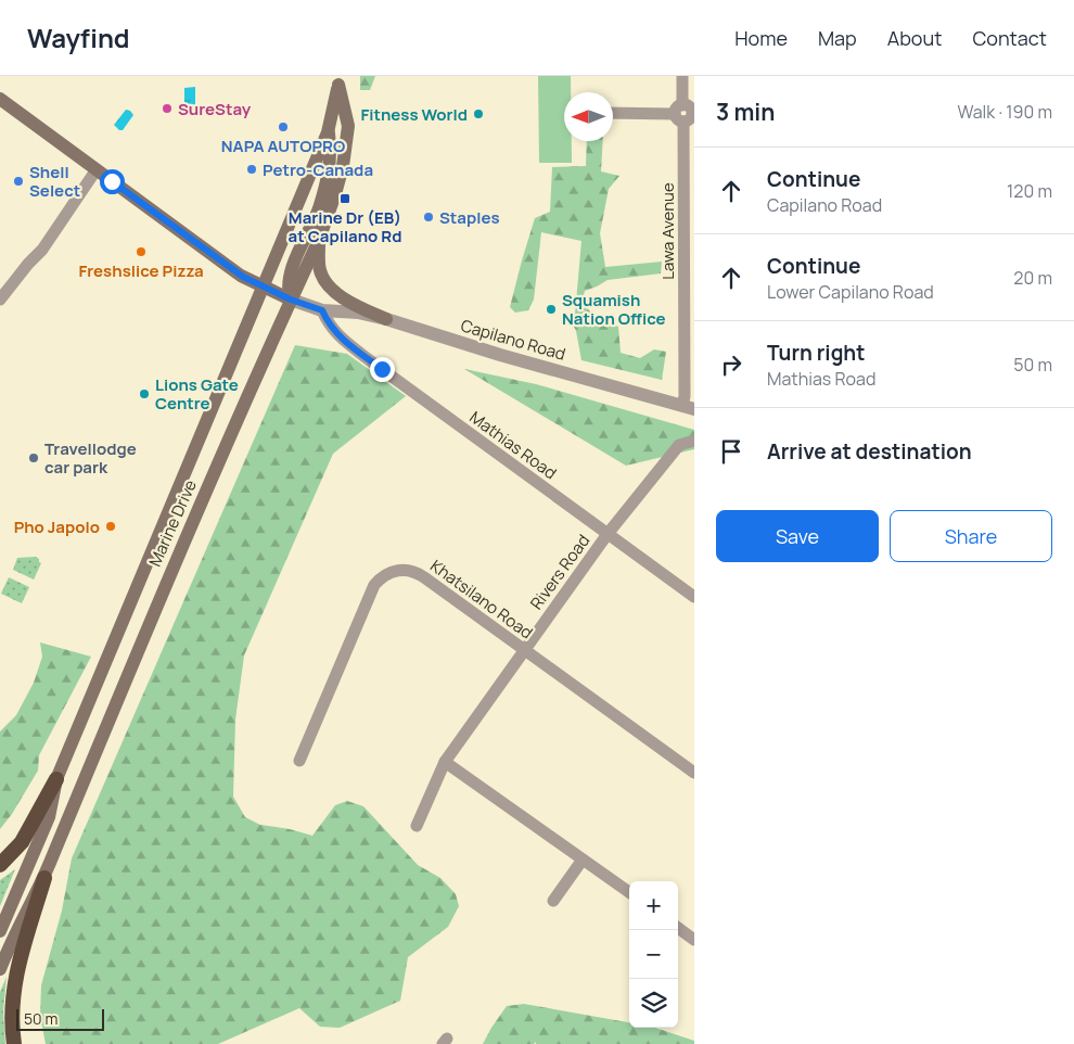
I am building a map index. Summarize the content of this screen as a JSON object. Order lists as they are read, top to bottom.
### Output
{
  "streets": {
    "main road": ["Marine Drive"],
    "street": [
      "Lawa Avenue",
      "Capilano Road",
      "Mathias Road",
      "Rivers Road",
      "Khatsilano Road"
    ]
  },
  "crossings": [
    ["Lawa Avenue", "Capilano Road"],
    ["Capilano Road", "Mathias Road"],
    ["Capilano Road", "Marine Drive"],
    ["Mathias Road", "Rivers Road"],
    ["Rivers Road", "Khatsilano Road"]
  ],
  "places": {
    "other": [
      "SureStay",
      "Fitness World",
      "NAPA AUTOPRO",
      "Petro-Canada",
      "Shell Select",
      "Staples",
      "Freshslice Pizza",
      "Squamish Nation Office",
      "Lions Gate Centre",
      "Travellodge car park",
      "Pho Japolo"
    ],
    "transit": ["Marine Dr (EB) at Capilano Rd"]
  },
  "scale_bar": "50 m",
  "north": "left",
  "page": {
    "header": "Wayfind",
    "nav": [
      "Home",
      "Map",
      "About",
      "Contact"
    ],
    "heading": ["3 min", "Walk · 190 m"],
    "list": [
      ["Continue", "Capilano Road", "120 m"],
      ["Continue", "Lower Capilano Road", "20 m"],
      ["Turn right", "Mathias Road", "50 m"],
      "Arrive at destination"
    ],
    "buttons": ["Save", "Share"],
    "map_buttons": ["+", "−"],
    "scale": "50 m"
  }
}
